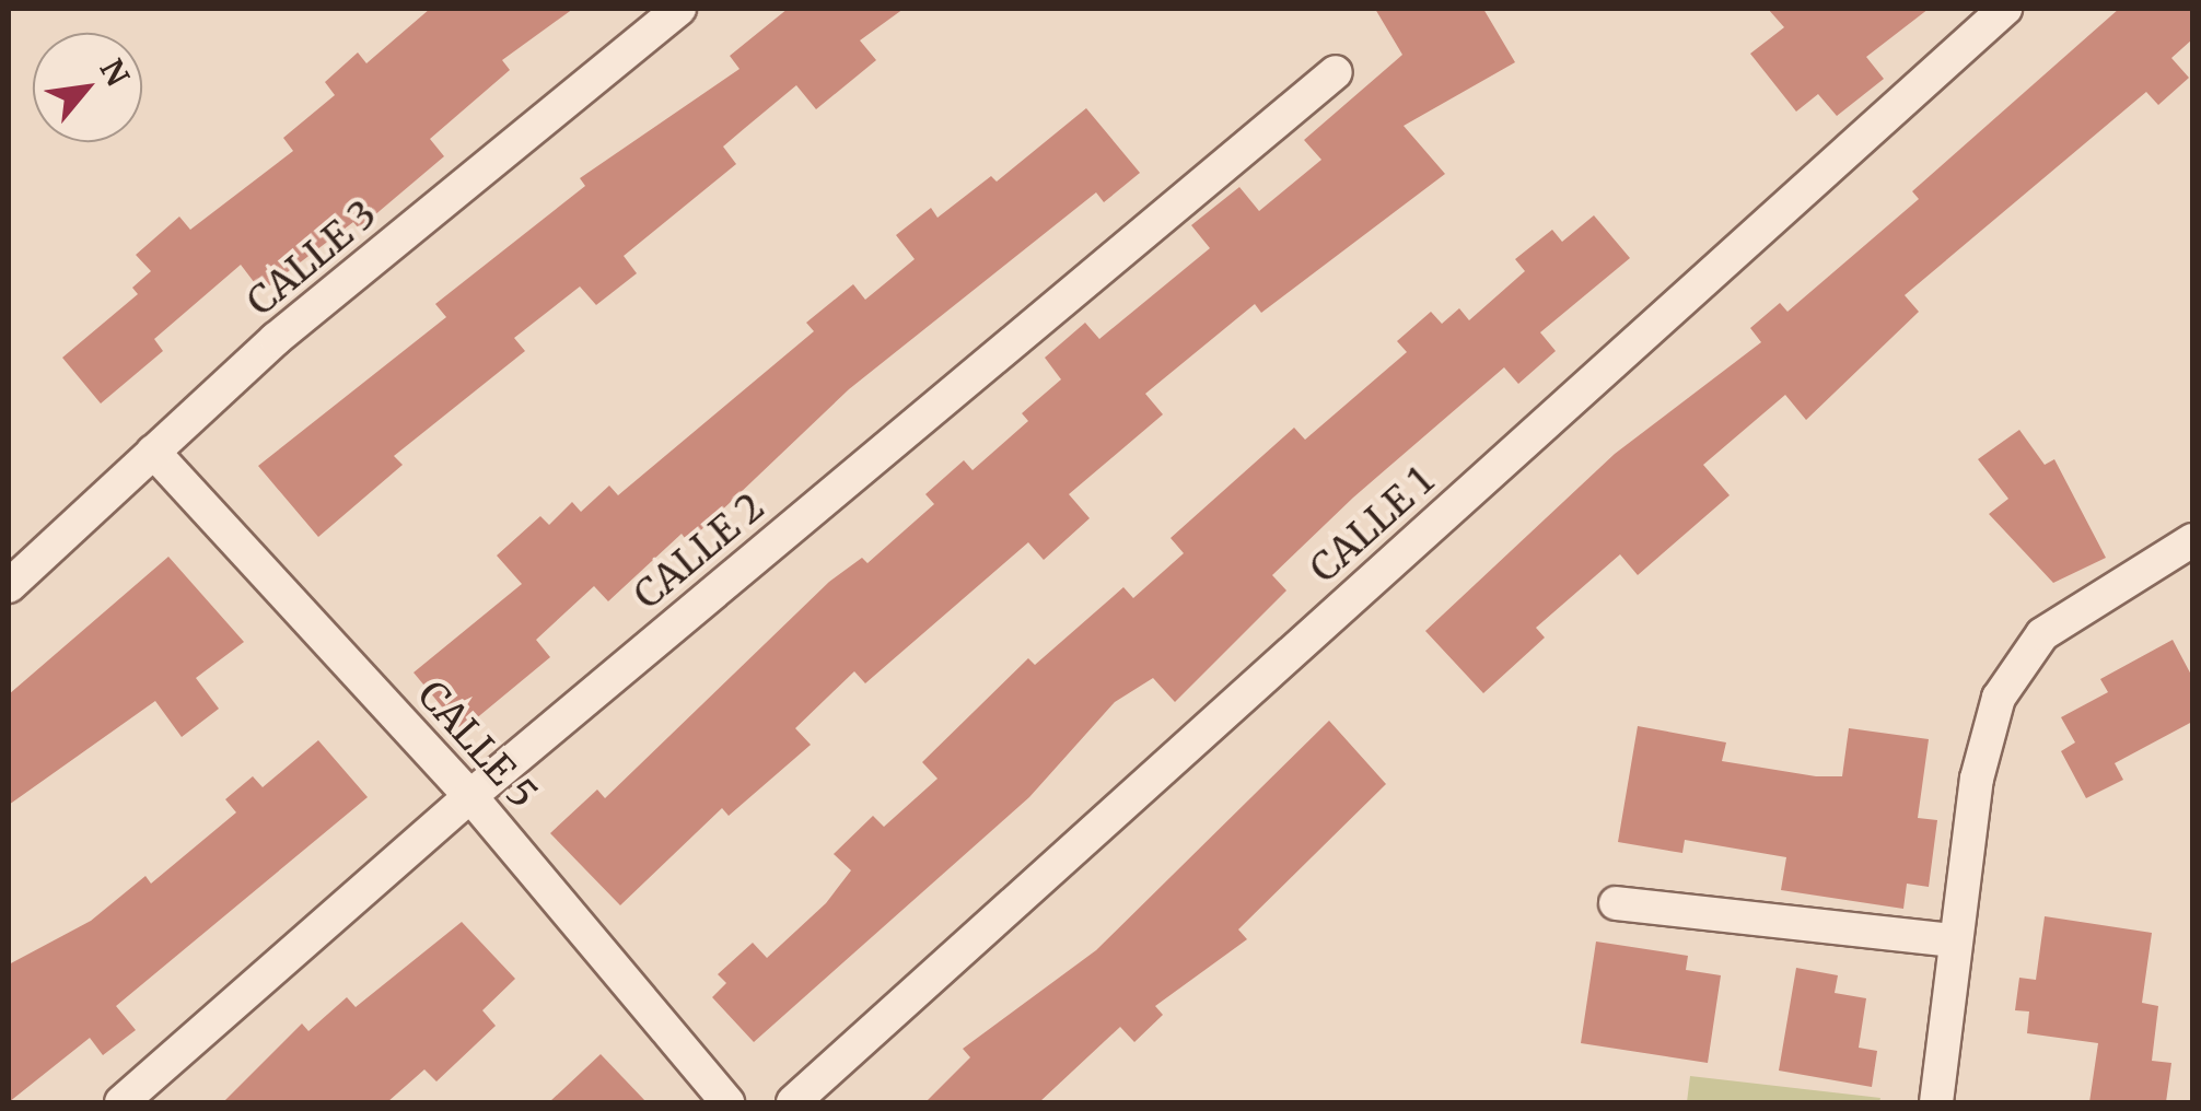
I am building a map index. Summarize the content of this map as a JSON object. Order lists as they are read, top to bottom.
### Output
{
  "streets": {
    "street": [
      "CALLE 3",
      "CALLE 1",
      "CALLE 2",
      "CALLE 5"
    ]
  },
  "crossings": [
    ["CALLE 3", "CALLE 5"],
    ["CALLE 2", "CALLE 5"]
  ],
  "north": "top right"
}
